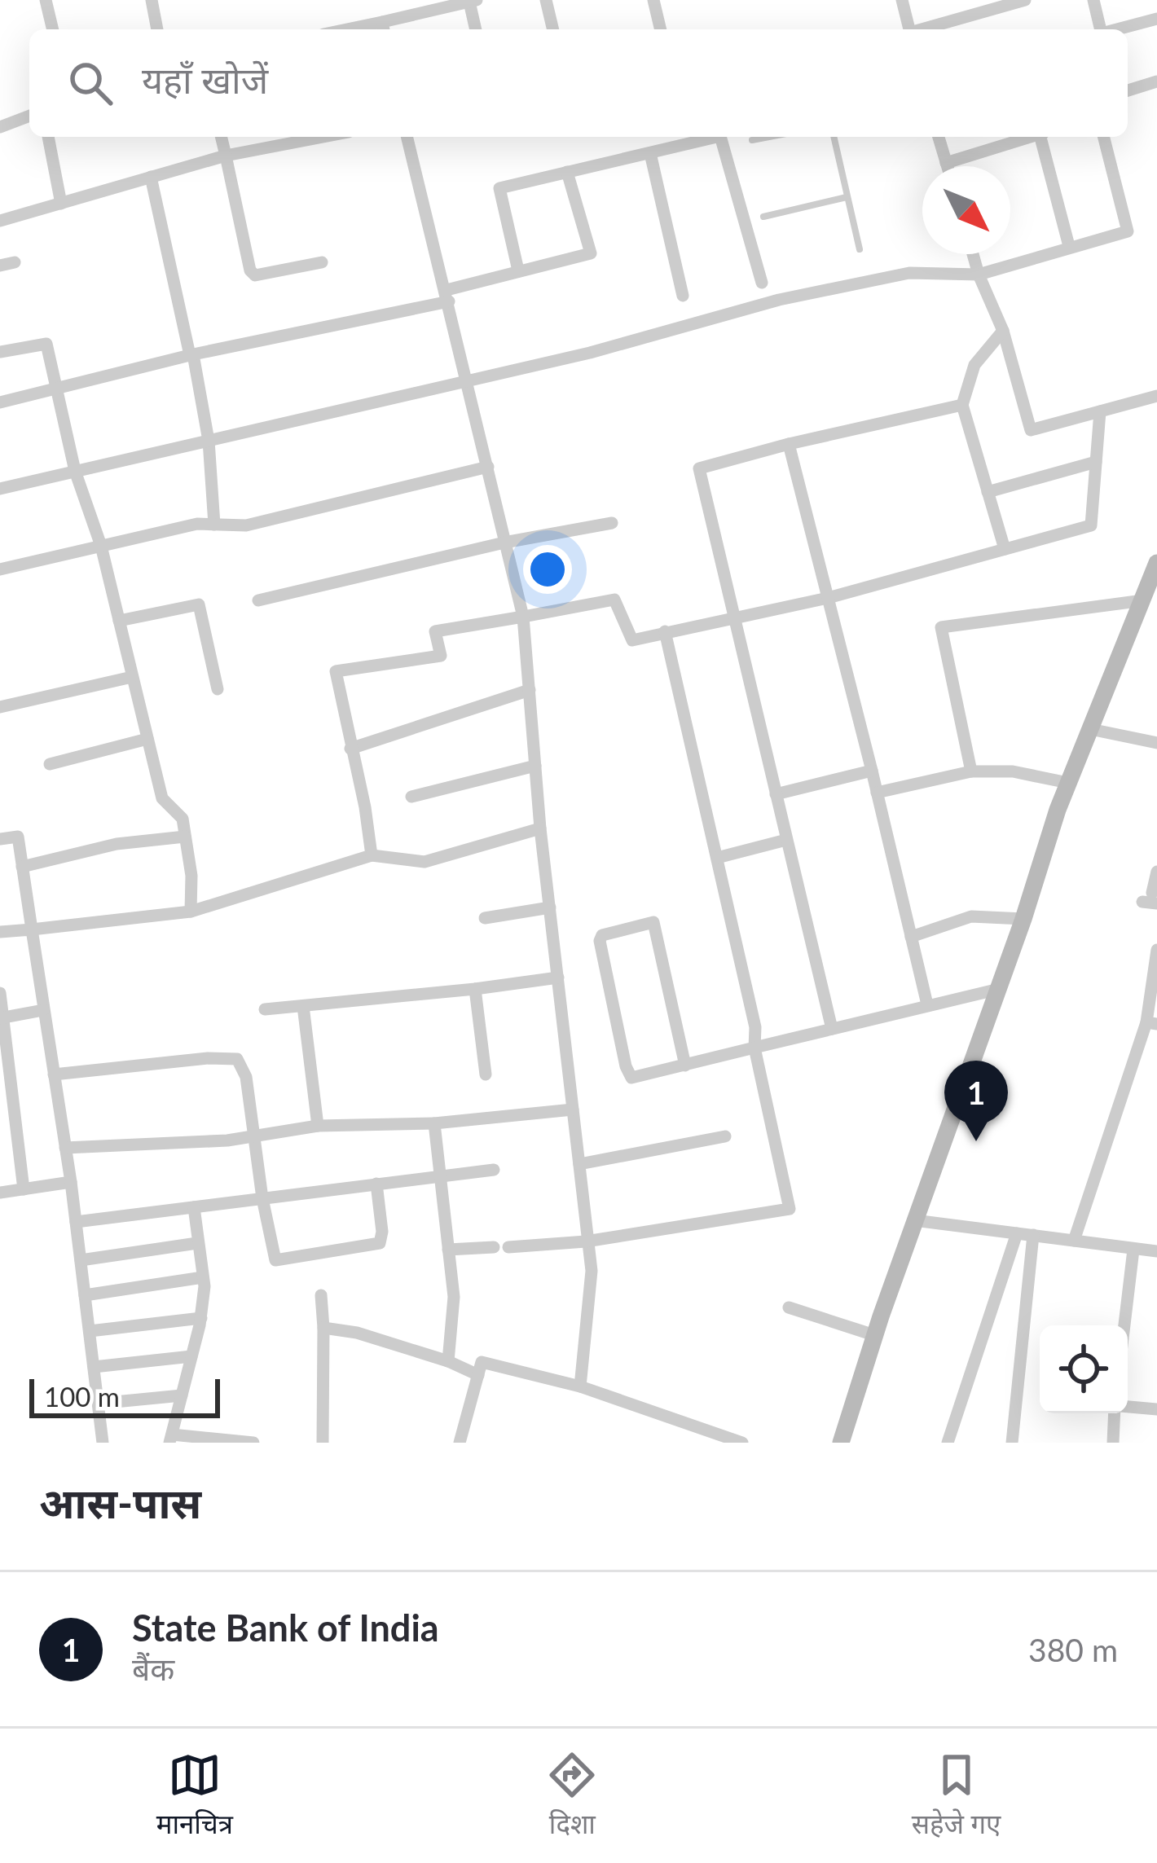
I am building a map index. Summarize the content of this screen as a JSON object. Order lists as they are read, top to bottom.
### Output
{
  "scale_bar": "100 m",
  "north": "bottom right",
  "page": {
    "search": "यहाँ खोजें",
    "pins": "1",
    "scale": "100 m",
    "heading": "आस-पास",
    "list": [
      {
        "mark": "1",
        "name": "State Bank of India",
        "note": "बैंक",
        "value": "380 m"
      }
    ],
    "nav": ["मानचित्र", "दिशा", "सहेजे गए"]
  }
}
